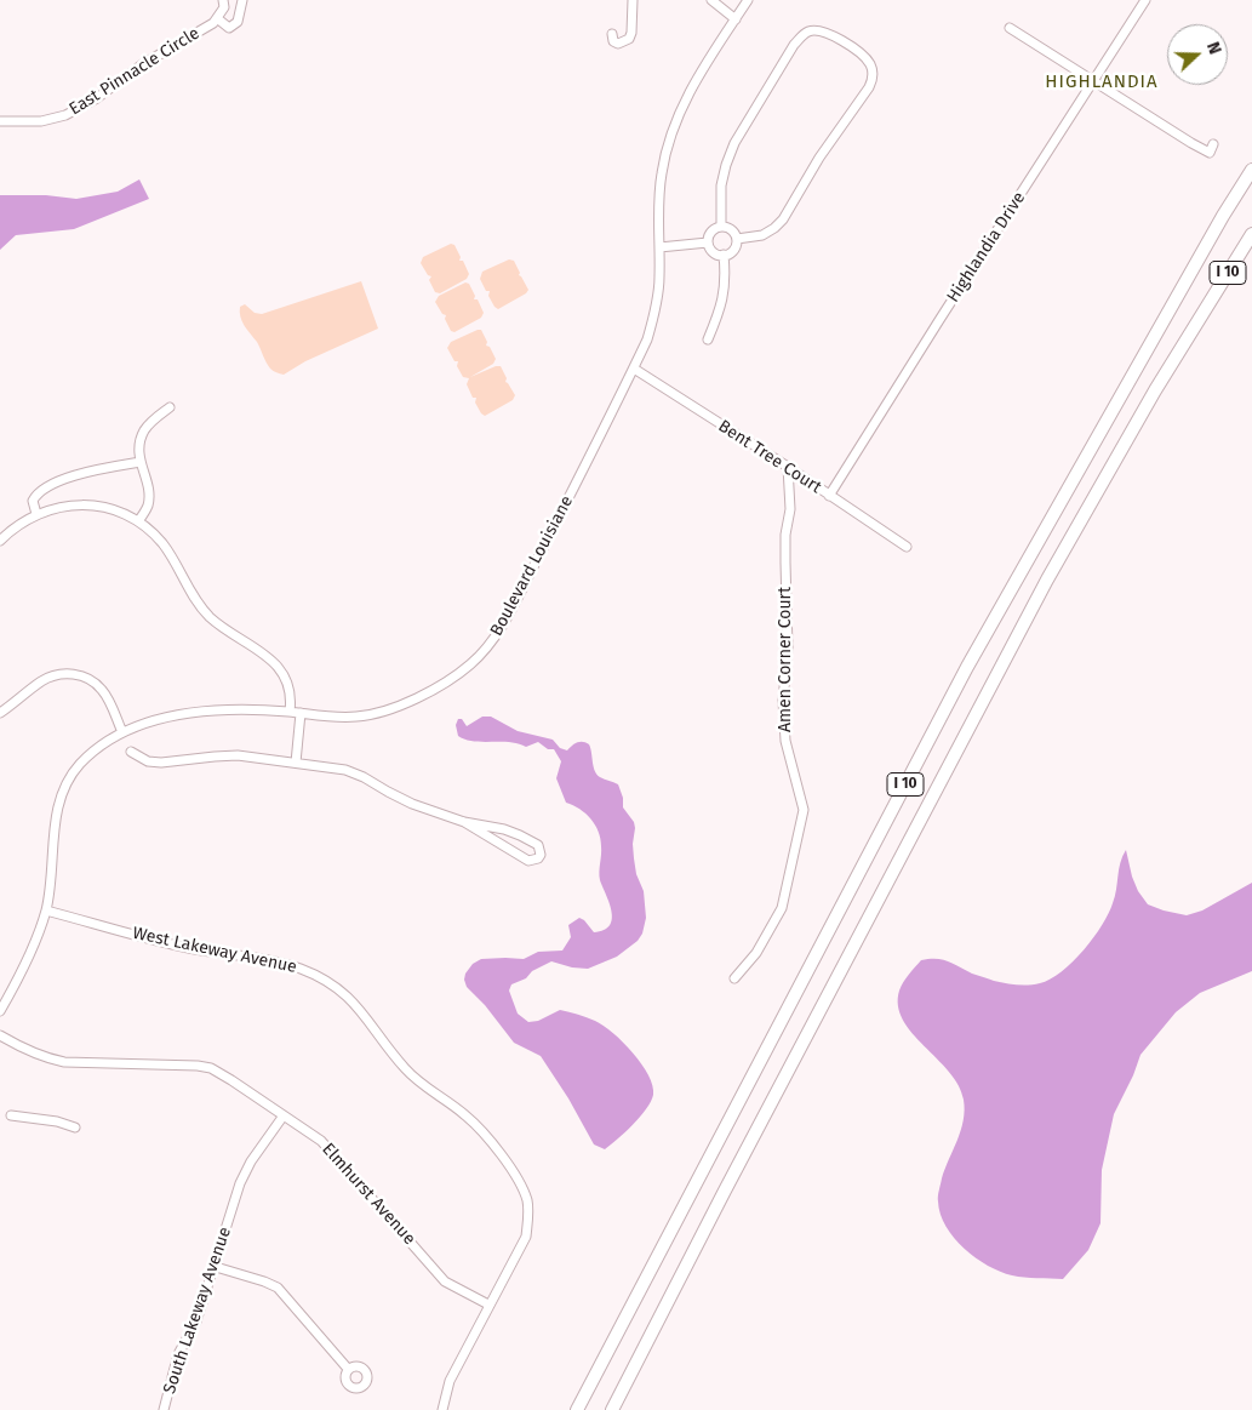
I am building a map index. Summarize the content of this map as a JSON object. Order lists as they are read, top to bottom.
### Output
{
  "streets": {
    "highway": ["I 10"],
    "street": [
      "East Pinnacle Circle",
      "Highlandia Drive",
      "Bent Tree Court",
      "Boulevard Louisiane",
      "Amen Corner Court",
      "West Lakeway Avenue",
      "Elmhurst Avenue",
      "South Lakeway Avenue"
    ]
  },
  "crossings": [
    ["Highlandia Drive", "Bent Tree Court"],
    ["Bent Tree Court", "Boulevard Louisiane"],
    ["Bent Tree Court", "Amen Corner Court"],
    ["Boulevard Louisiane", "West Lakeway Avenue"],
    ["West Lakeway Avenue", "Elmhurst Avenue"],
    ["Elmhurst Avenue", "South Lakeway Avenue"]
  ],
  "districts": ["HIGHLANDIA"],
  "north": "right"
}
